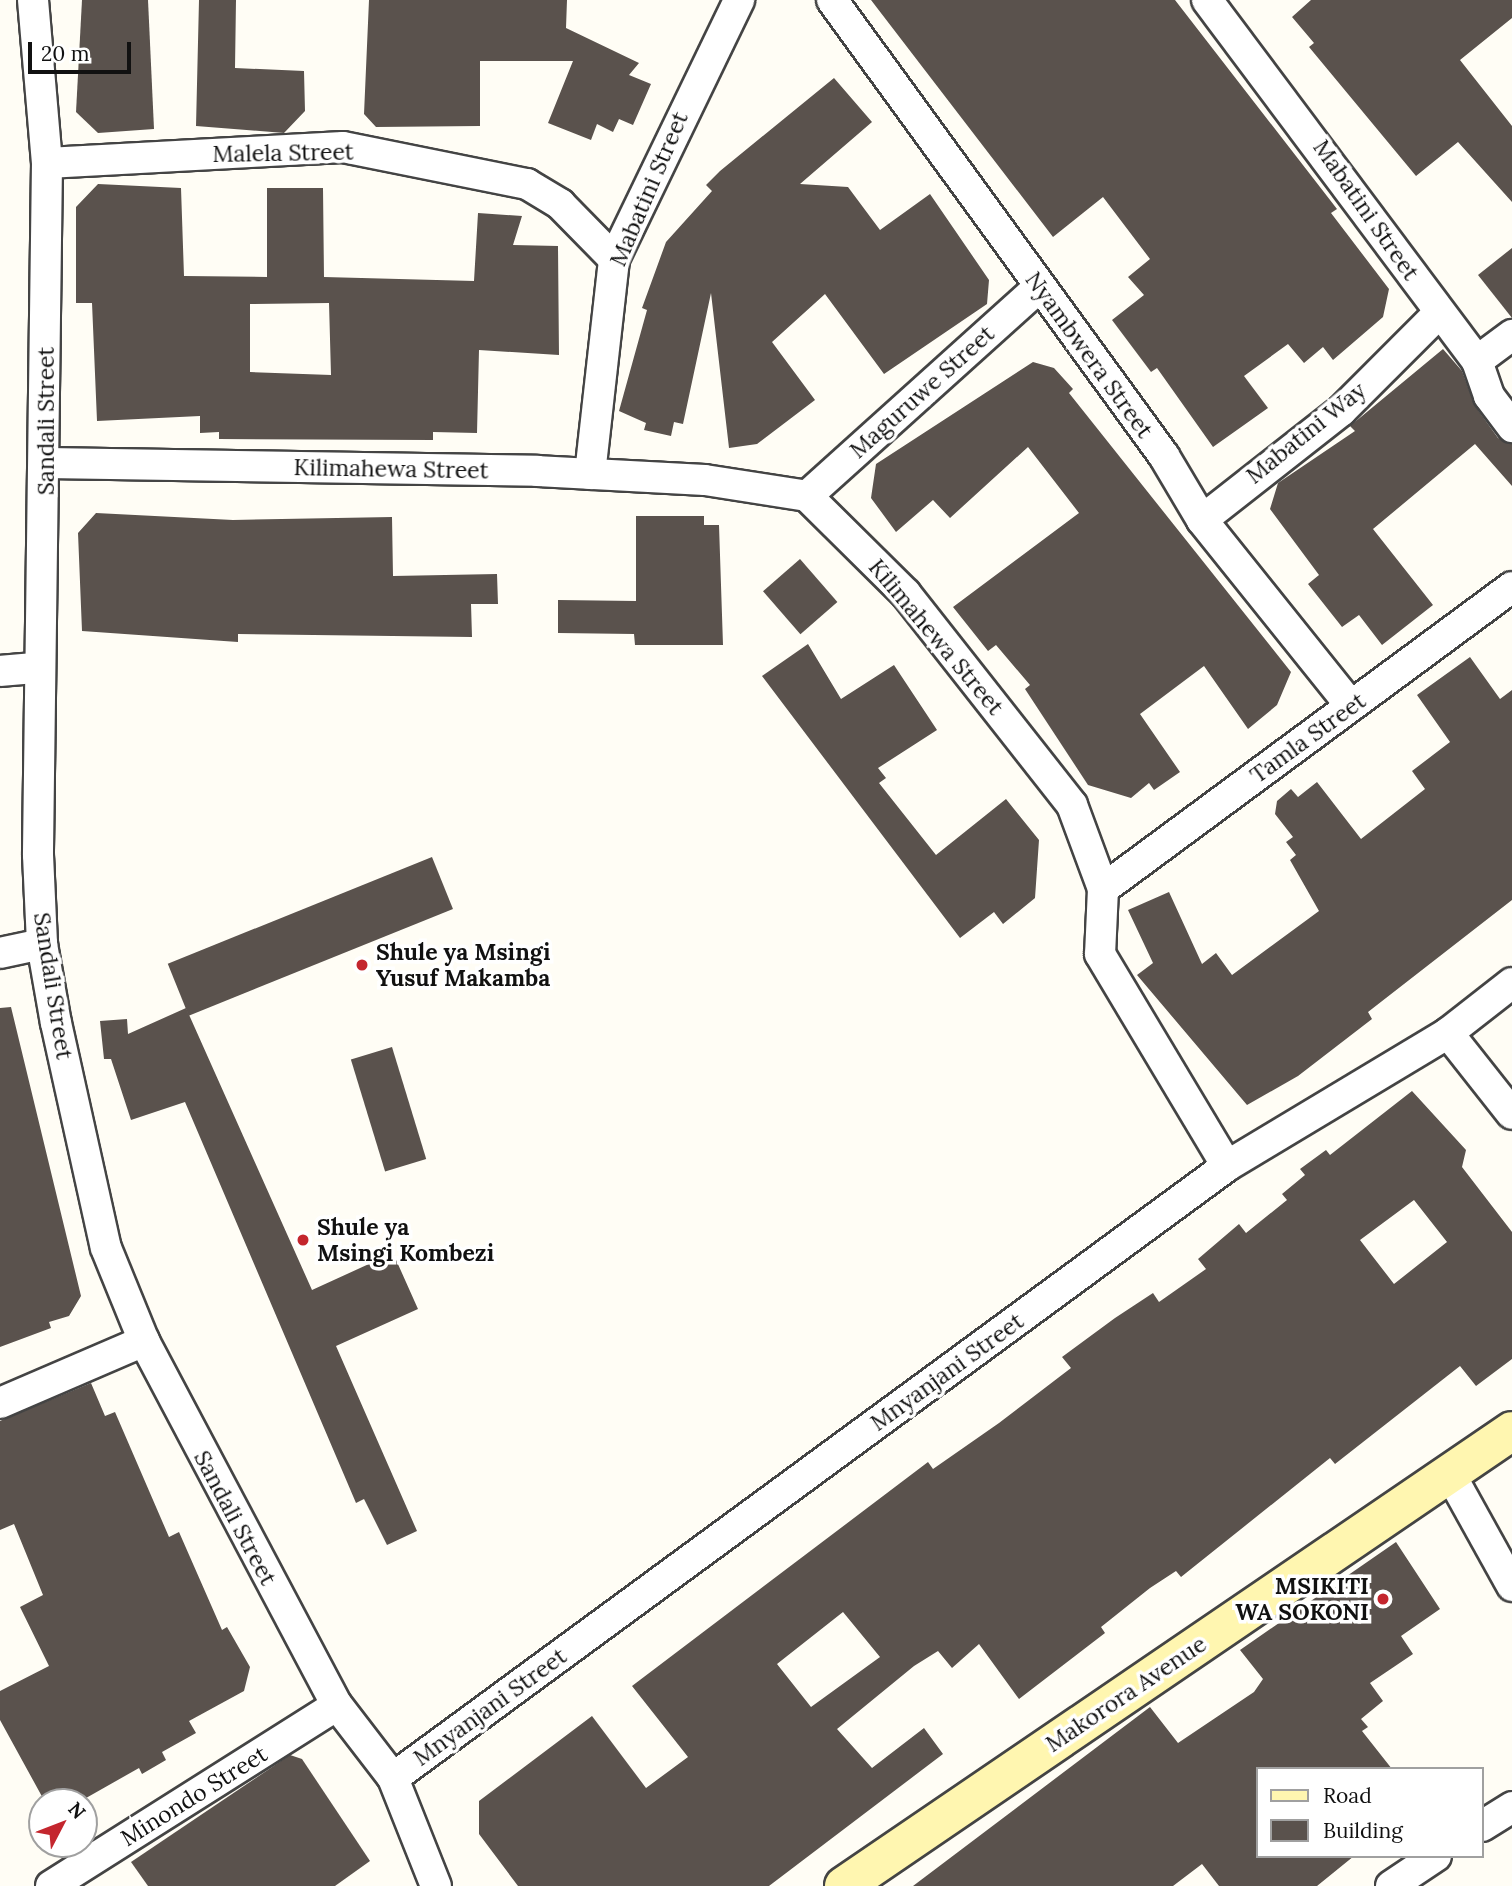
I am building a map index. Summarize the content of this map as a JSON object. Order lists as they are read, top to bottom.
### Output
{
  "streets": {
    "street": [
      "Malela Street",
      "Mabatini Street",
      "Nyambwera Street",
      "Maguruwe Street",
      "Sandali Street",
      "Mabatini Way",
      "Kilimahewa Street",
      "Tamla Street",
      "Mnyanjani Street",
      "Makorora Avenue",
      "Minondo Street"
    ]
  },
  "crossings": [
    ["Malela Street", "Mabatini Street"],
    ["Malela Street", "Sandali Street"],
    ["Mabatini Street", "Mabatini Way"],
    ["Mabatini Street", "Kilimahewa Street"],
    ["Nyambwera Street", "Maguruwe Street"],
    ["Nyambwera Street", "Mabatini Way"],
    ["Nyambwera Street", "Tamla Street"],
    ["Maguruwe Street", "Kilimahewa Street"],
    ["Sandali Street", "Kilimahewa Street"],
    ["Sandali Street", "Mnyanjani Street"],
    ["Sandali Street", "Minondo Street"],
    ["Kilimahewa Street", "Tamla Street"],
    ["Kilimahewa Street", "Mnyanjani Street"]
  ],
  "places": ["Shule ya Msingi Yusuf Makamba", "Shule ya Msingi Kombezi", "MSIKITI WA SOKONI"],
  "legend": ["Road", "Building"],
  "scale_bar": "20 m",
  "north": "top right"
}
